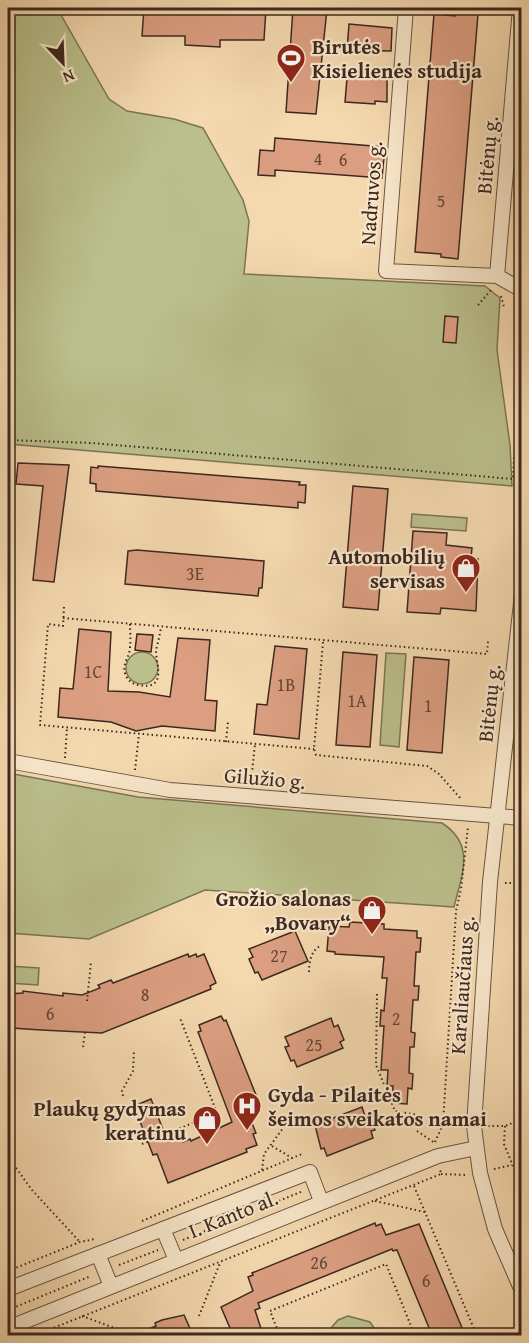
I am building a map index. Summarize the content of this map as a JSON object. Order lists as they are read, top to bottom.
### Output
{
  "streets": {
    "street": [
      "Bitėnų g.",
      "Nadruvos g.",
      "Gilužio g.",
      "Karaliaučiaus g.",
      "I. Kanto al."
    ]
  },
  "crossings": [
    ["Bitėnų g.", "Nadruvos g."],
    ["Bitėnų g.", "Gilužio g."],
    ["Bitėnų g.", "Karaliaučiaus g."],
    ["Gilužio g.", "Karaliaučiaus g."],
    ["Karaliaučiaus g.", "I. Kanto al."]
  ],
  "places": {
    "sports": ["Birutės Kisielienės studija"],
    "shop": ["Automobilių servisas", "Grožio salonas „Bovary“", "Plaukų gydymas keratinu"],
    "hospital": ["Gyda - Pilaitės šeimos sveikatos namai"]
  },
  "house_numbers": [
    "4",
    "6",
    "5",
    "3E",
    "1C",
    "1B",
    "1A",
    "1",
    "27",
    "8",
    "6",
    "2",
    "25",
    "26",
    "6"
  ],
  "north": "bottom right"
}
